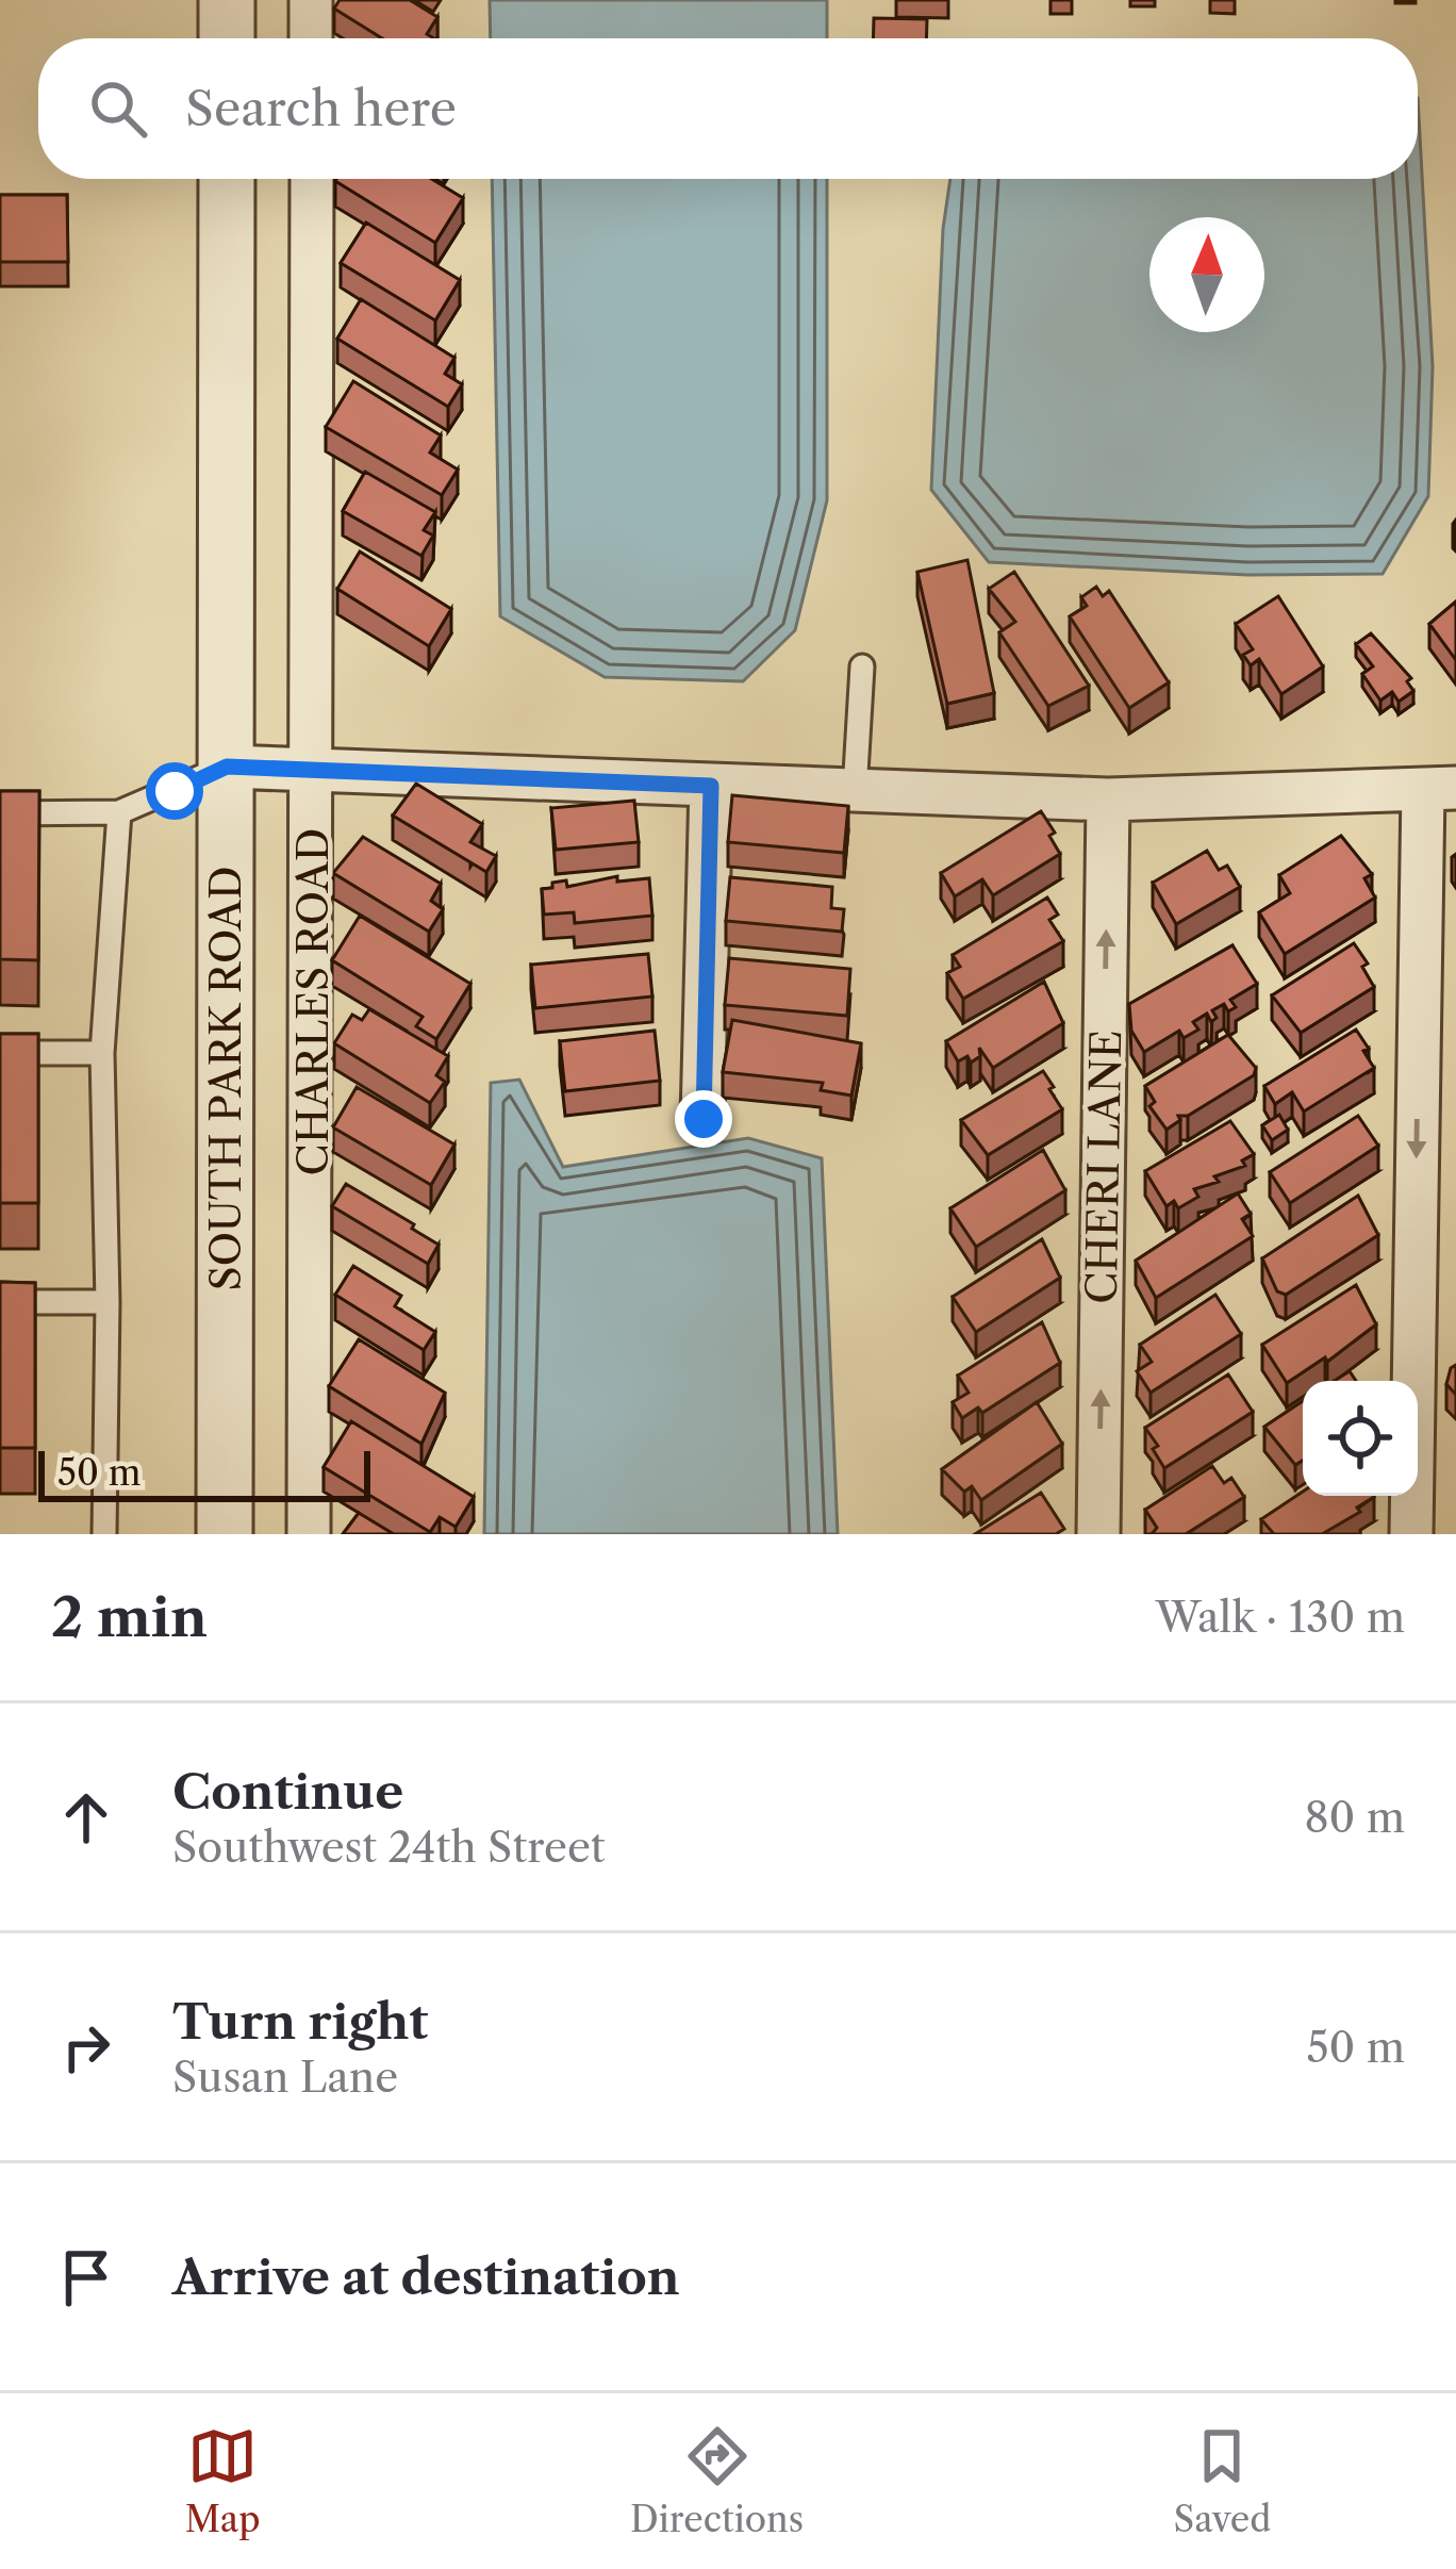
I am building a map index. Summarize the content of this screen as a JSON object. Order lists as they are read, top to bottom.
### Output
{
  "streets": {
    "street": ["CHARLES ROAD", "SOUTH PARK ROAD", "CHERI LANE"]
  },
  "scale_bar": "50 m",
  "north": "top",
  "page": {
    "search": "Search here",
    "scale": "50 m",
    "heading": ["2 min", "Walk · 130 m"],
    "list": [
      ["Continue", "Southwest 24th Street", "80 m"],
      ["Turn right", "Susan Lane", "50 m"],
      "Arrive at destination"
    ],
    "nav": ["Map", "Directions", "Saved"]
  }
}
